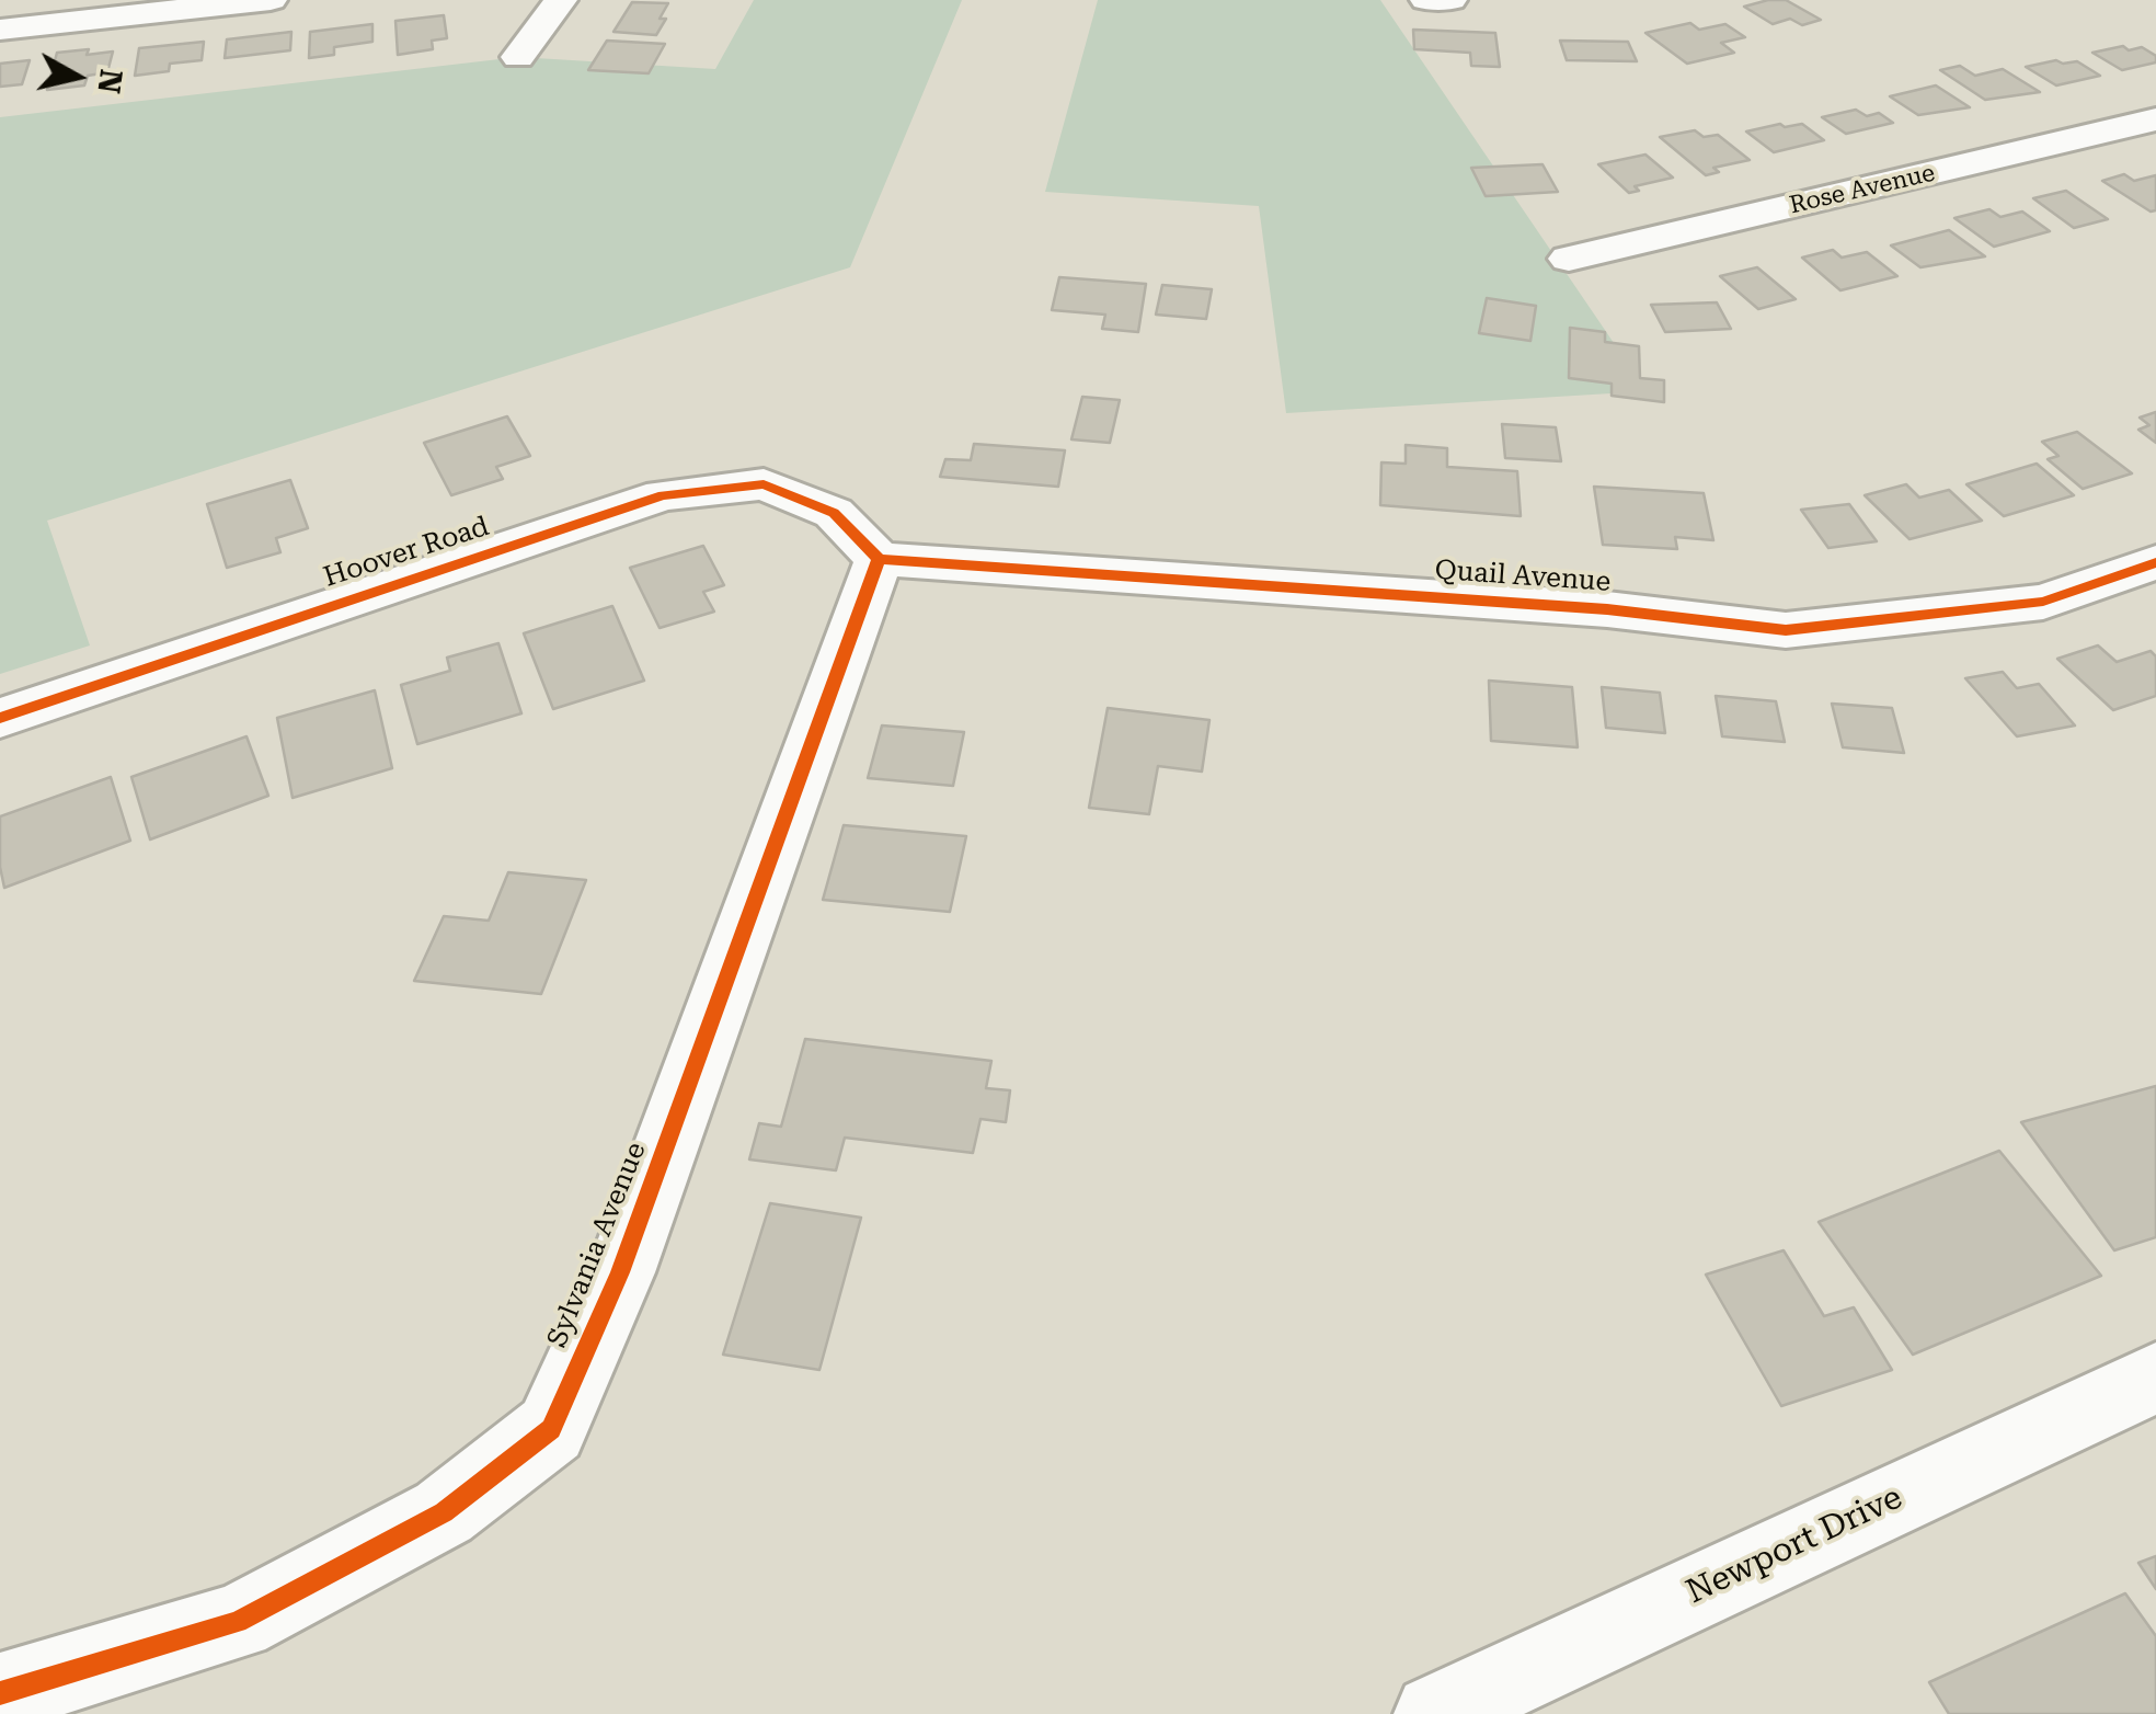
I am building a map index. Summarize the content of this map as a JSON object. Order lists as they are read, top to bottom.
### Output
{
  "streets": {
    "street": [
      "Rose Avenue",
      "Hoover Road",
      "Quail Avenue",
      "Sylvania Avenue",
      "Newport Drive"
    ]
  },
  "crossings": [
    ["Hoover Road", "Quail Avenue"],
    ["Hoover Road", "Sylvania Avenue"],
    ["Quail Avenue", "Sylvania Avenue"]
  ],
  "north": "right"
}
